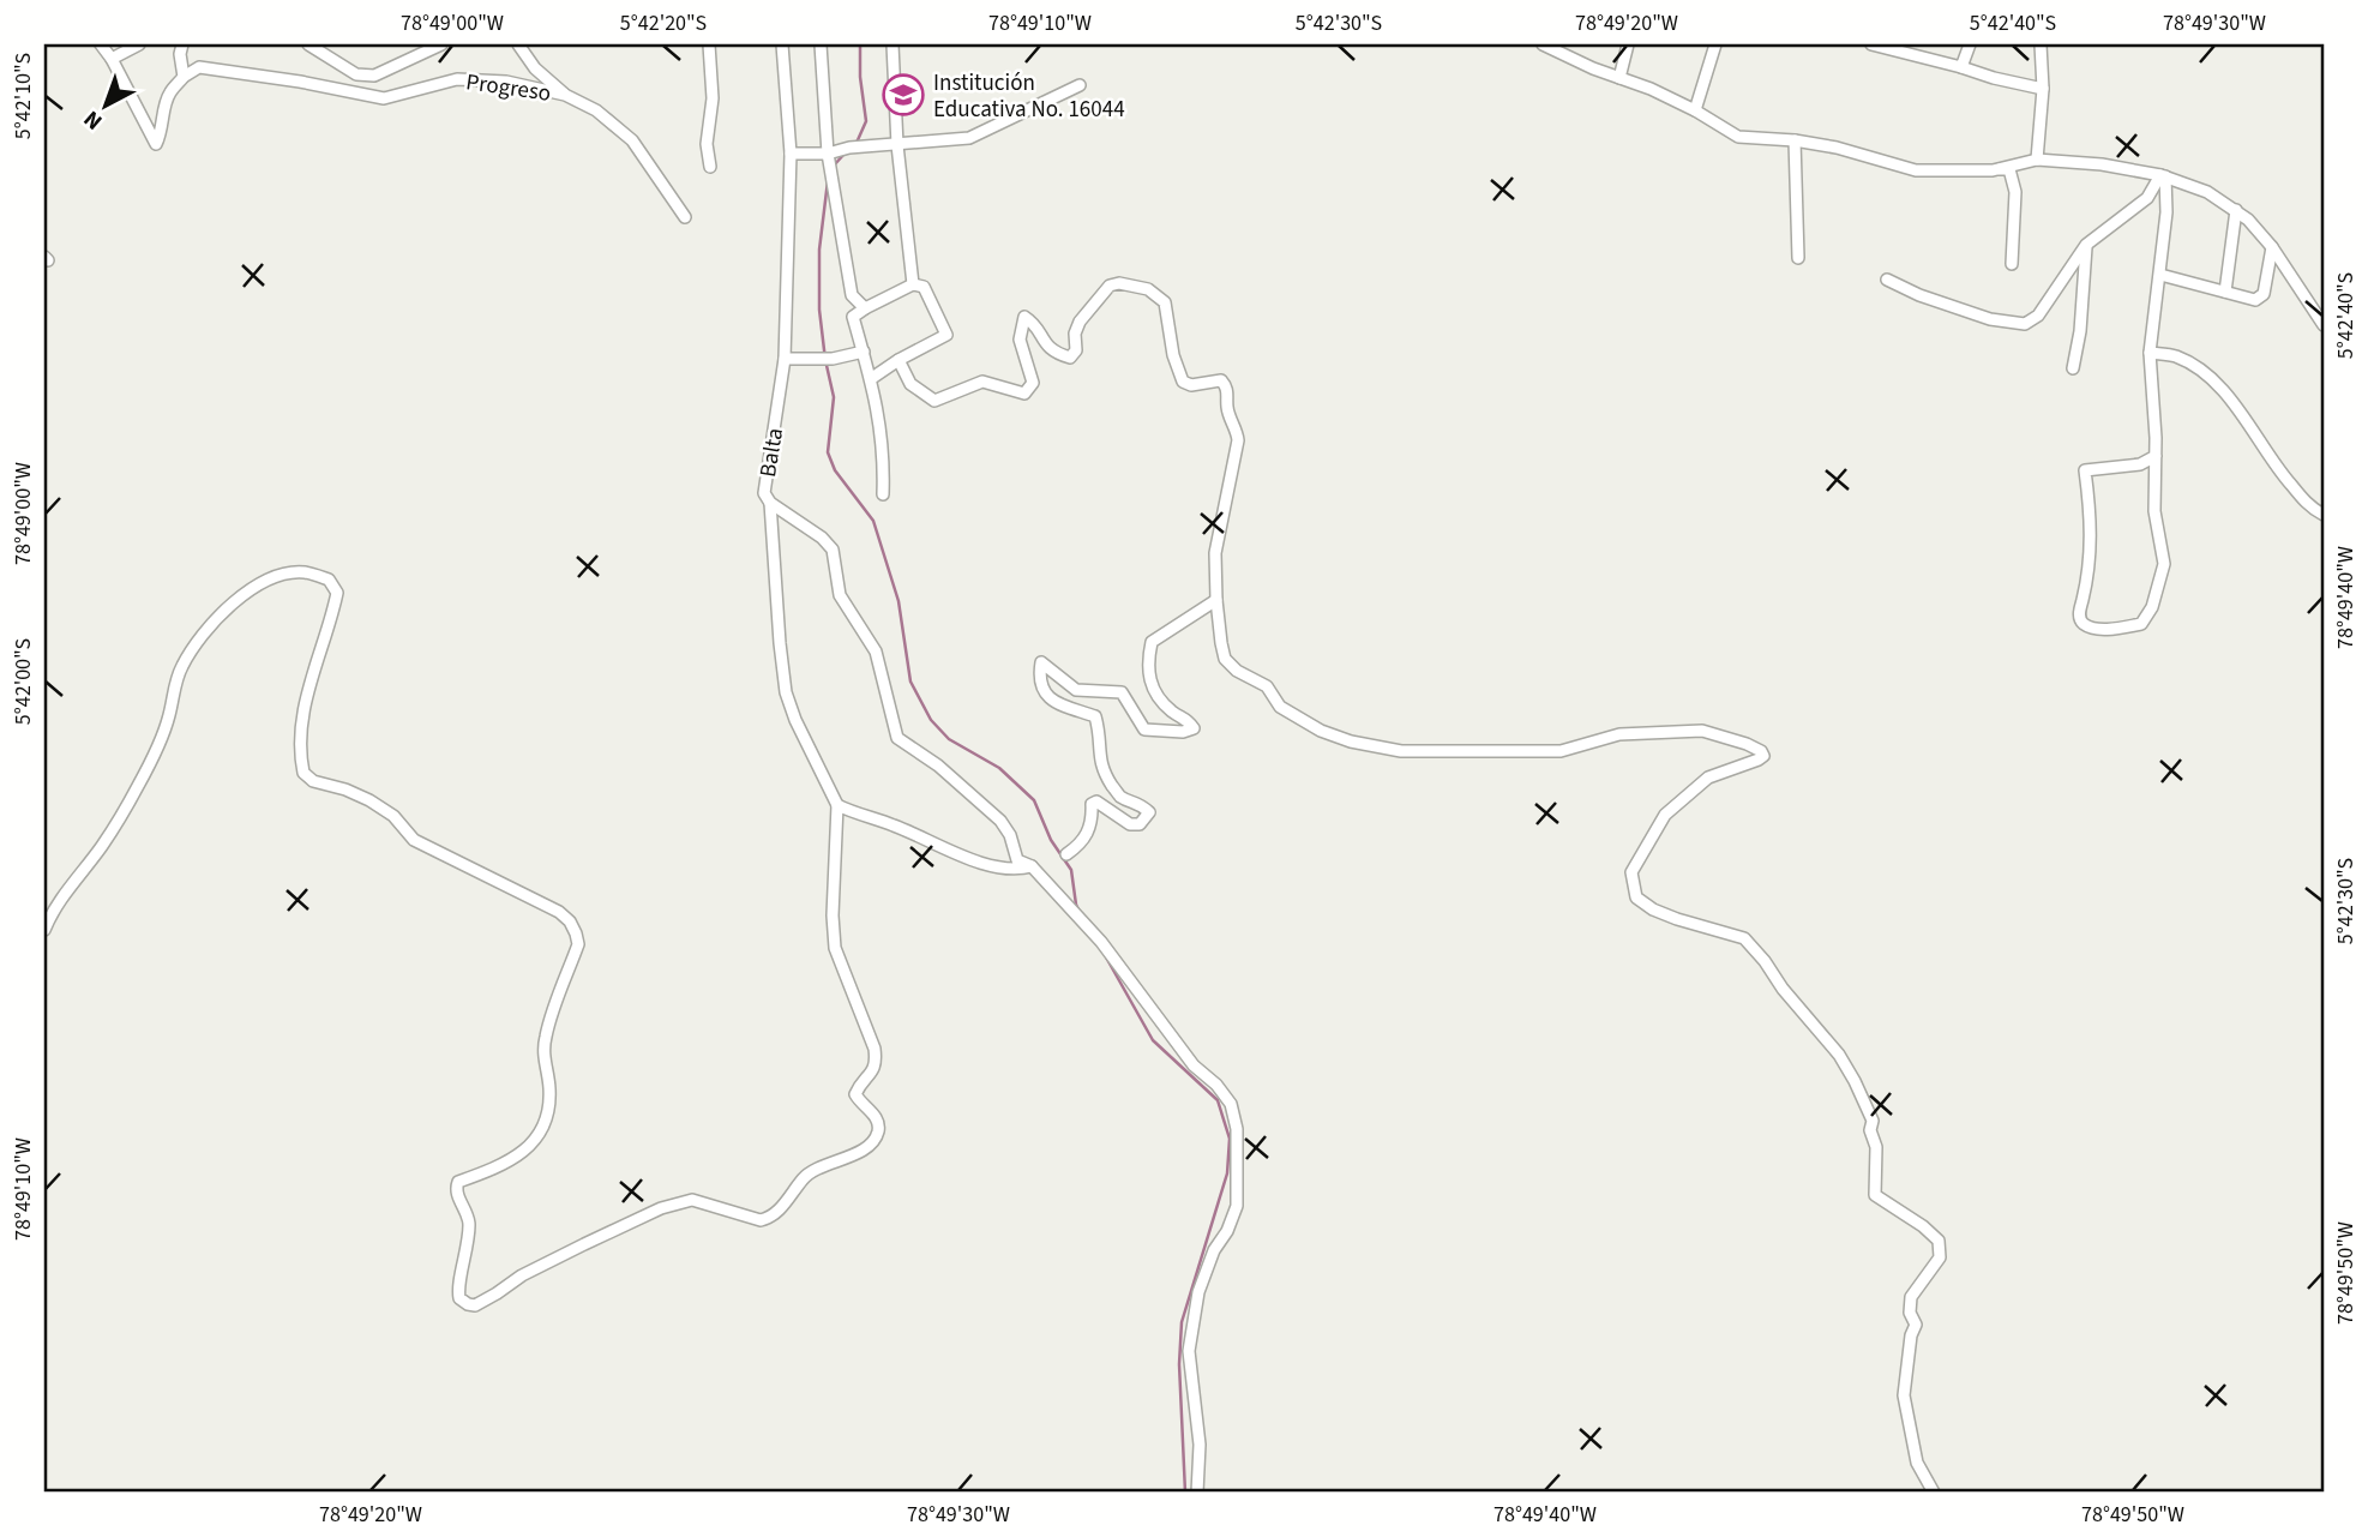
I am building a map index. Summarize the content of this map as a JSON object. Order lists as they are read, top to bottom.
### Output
{
  "streets": {
    "street": ["Progreso", "Balta"]
  },
  "places": {
    "school or university": ["Institución Educativa No. 16044"]
  },
  "north": "bottom left",
  "coordinates": [
    "78°49'00\"W",
    "5°42'20\"S",
    "78°49'10\"W",
    "5°42'30\"S",
    "78°49'20\"W",
    "5°42'40\"S",
    "78°49'30\"W",
    "5°42'10\"S",
    "78°49'40\"W",
    "5°42'00\"S",
    "78°49'50\"W"
  ]
}
